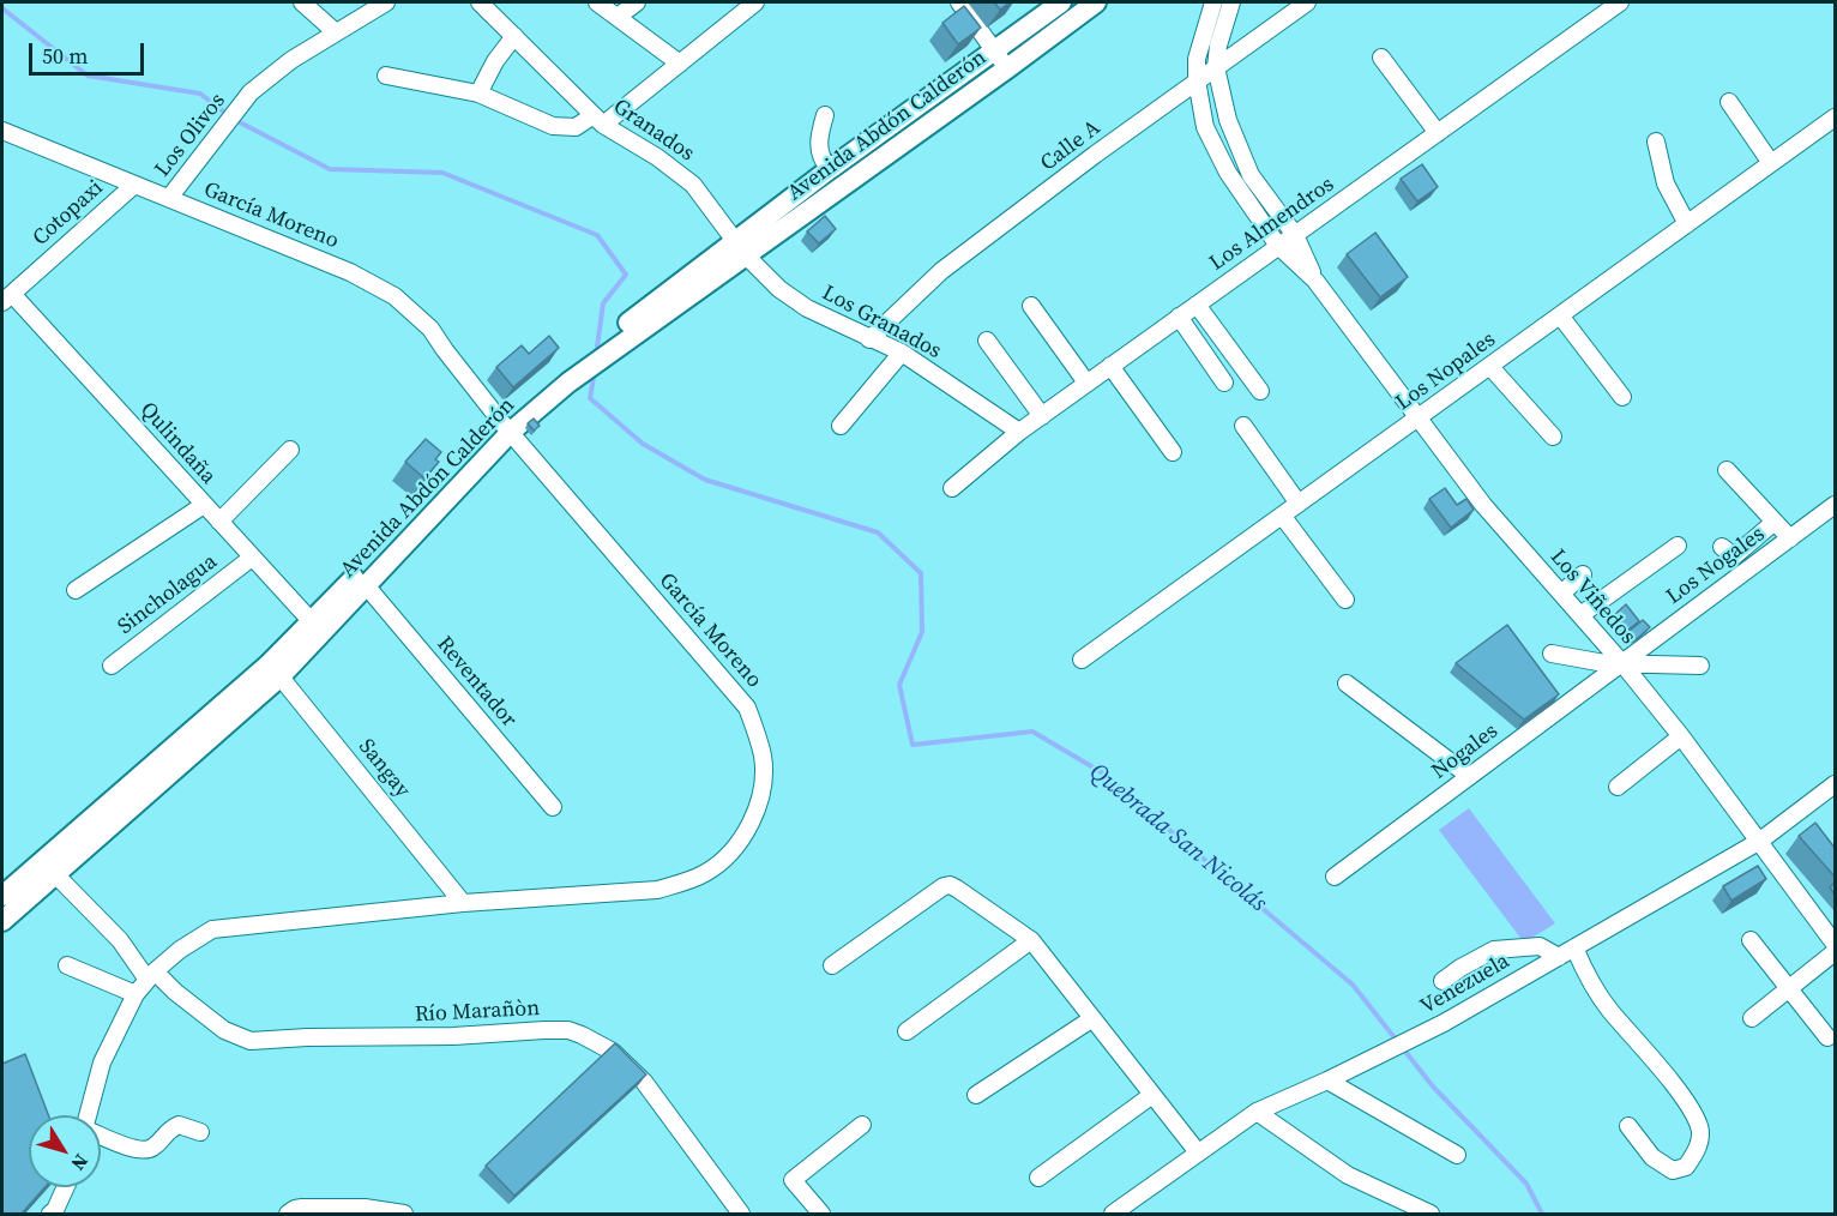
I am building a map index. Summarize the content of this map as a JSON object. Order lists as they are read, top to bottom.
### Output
{
  "streets": {
    "main road": ["Avenida Abdón Calderón"],
    "street": [
      "Granados",
      "Los Olivos",
      "Calle A",
      "Cotopaxi",
      "García Moreno",
      "Los Almendros",
      "Los Granados",
      "Los Nopales",
      "Qulindaña",
      "Los Nogales",
      "Sincholagua",
      "Los Viñedos",
      "Reventador",
      "Nogales",
      "Sangay",
      "Venezuela",
      "Río Marañòn"
    ]
  },
  "crossings": [
    ["Avenida Abdón Calderón", "Granados"],
    ["Avenida Abdón Calderón", "García Moreno"],
    ["Avenida Abdón Calderón", "Los Granados"],
    ["Avenida Abdón Calderón", "Qulindaña"],
    ["Avenida Abdón Calderón", "Reventador"],
    ["Avenida Abdón Calderón", "Sangay"],
    ["Avenida Abdón Calderón", "Río Marañòn"],
    ["Granados", "Los Granados"],
    ["Los Olivos", "García Moreno"],
    ["Calle A", "Los Granados"],
    ["Calle A", "Los Viñedos"],
    ["Cotopaxi", "García Moreno"],
    ["Cotopaxi", "Qulindaña"],
    ["García Moreno", "Sangay"],
    ["García Moreno", "Río Marañòn"],
    ["Los Almendros", "Los Granados"],
    ["Los Almendros", "Los Viñedos"],
    ["Los Nopales", "Los Viñedos"],
    ["Qulindaña", "Sincholagua"],
    ["Los Nogales", "Los Viñedos"],
    ["Los Nogales", "Nogales"],
    ["Los Viñedos", "Nogales"],
    ["Los Viñedos", "Venezuela"]
  ],
  "water": ["Quebrada San Nicolás"],
  "scale_bar": "50 m",
  "north": "bottom right"
}
